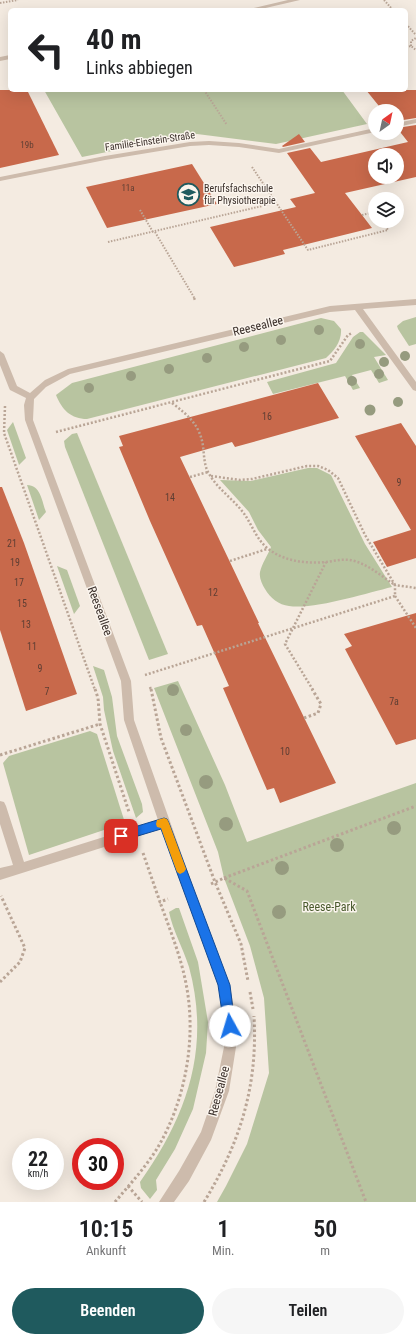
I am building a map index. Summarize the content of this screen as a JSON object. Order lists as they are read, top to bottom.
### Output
{
  "streets": {
    "street": ["Familie-Einstein-Straße", "Reeseallee"]
  },
  "parks": ["Reese-Park"],
  "places": {
    "school or university": ["Berufsfachschule für Physiotherapie"]
  },
  "house_numbers": [
    "19b",
    "11a",
    "16",
    "9",
    "14",
    "21",
    "19",
    "17",
    "12",
    "15",
    "13",
    "11",
    "9",
    "7",
    "7a",
    "10"
  ],
  "north": "top right",
  "page": {
    "turn": ["40 m", "Links abbiegen"],
    "speed": "22 km/h",
    "limit": "30",
    "eta": [
      "10:15",
      "Ankunft",
      "1",
      "Min.",
      "50",
      "m"
    ],
    "buttons": ["Beenden", "Teilen"]
  }
}
